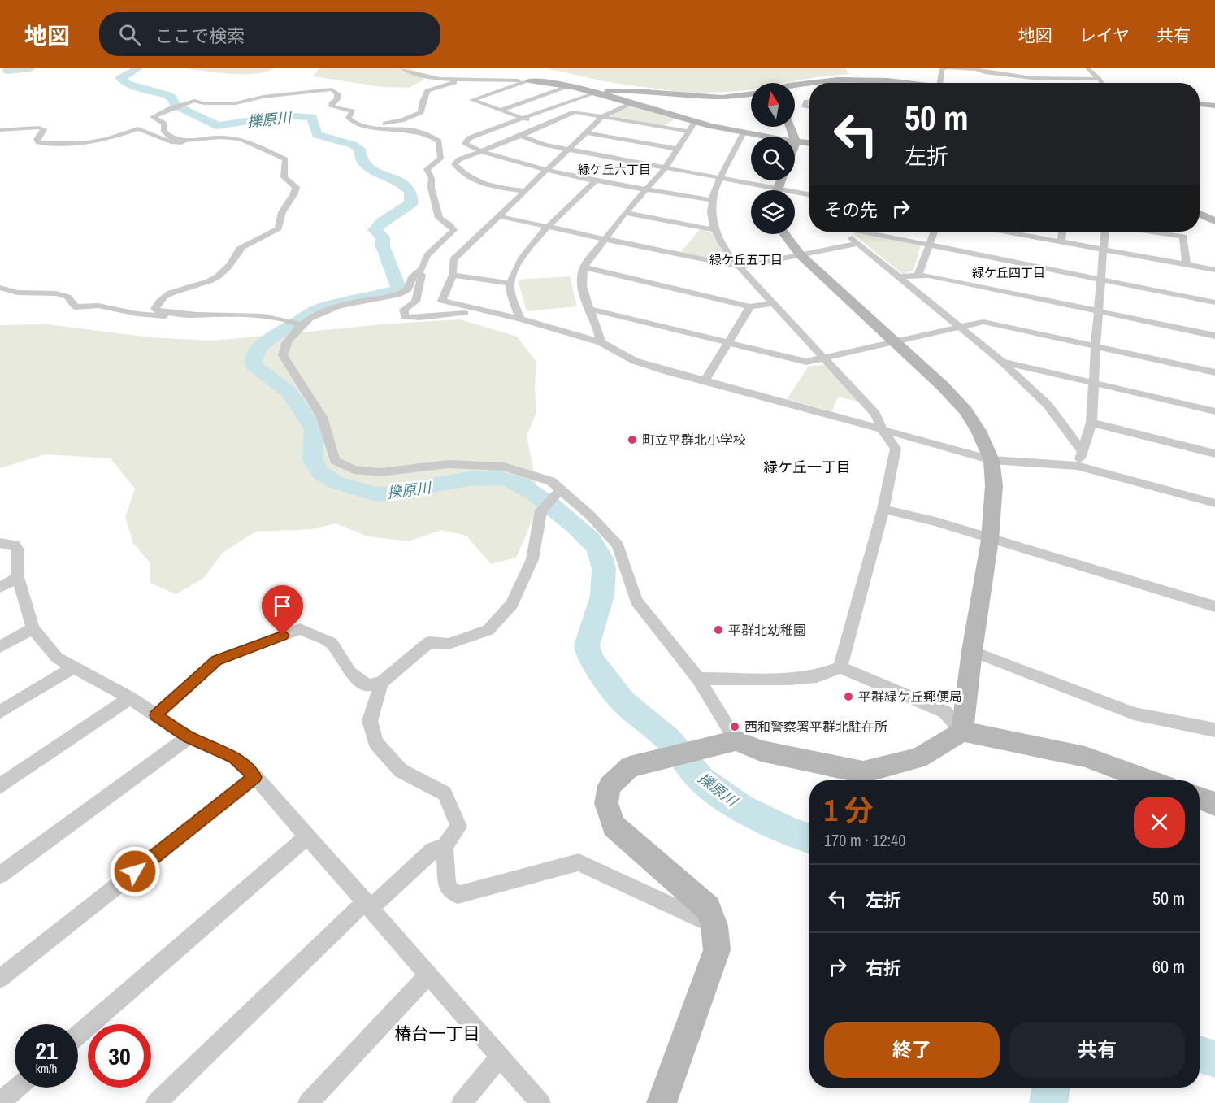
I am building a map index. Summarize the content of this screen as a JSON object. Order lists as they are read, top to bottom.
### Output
{
  "districts": [
    "緑ケ丘六丁目",
    "緑ケ丘五丁目",
    "緑ケ丘四丁目",
    "緑ケ丘一丁目",
    "椿台一丁目"
  ],
  "water": ["擽原川"],
  "places": [
    "町立平群北小学校",
    "平群北幼稚園",
    "平群緑ケ丘郵便局",
    "西和警察署平群北駐在所"
  ],
  "north": "top",
  "page": {
    "header": "地図",
    "search": "ここで検索",
    "nav": ["地図", "レイヤ", "共有"],
    "turn": ["50 m", "左折"],
    "then": "その先",
    "heading": ["1 分", "170 m · 12:40"],
    "list": [
      {
        "name": "左折",
        "value": "50 m"
      },
      {
        "name": "右折",
        "value": "60 m"
      }
    ],
    "buttons": ["終了", "共有"],
    "speed": "21 km/h",
    "limit": "30"
  }
}
